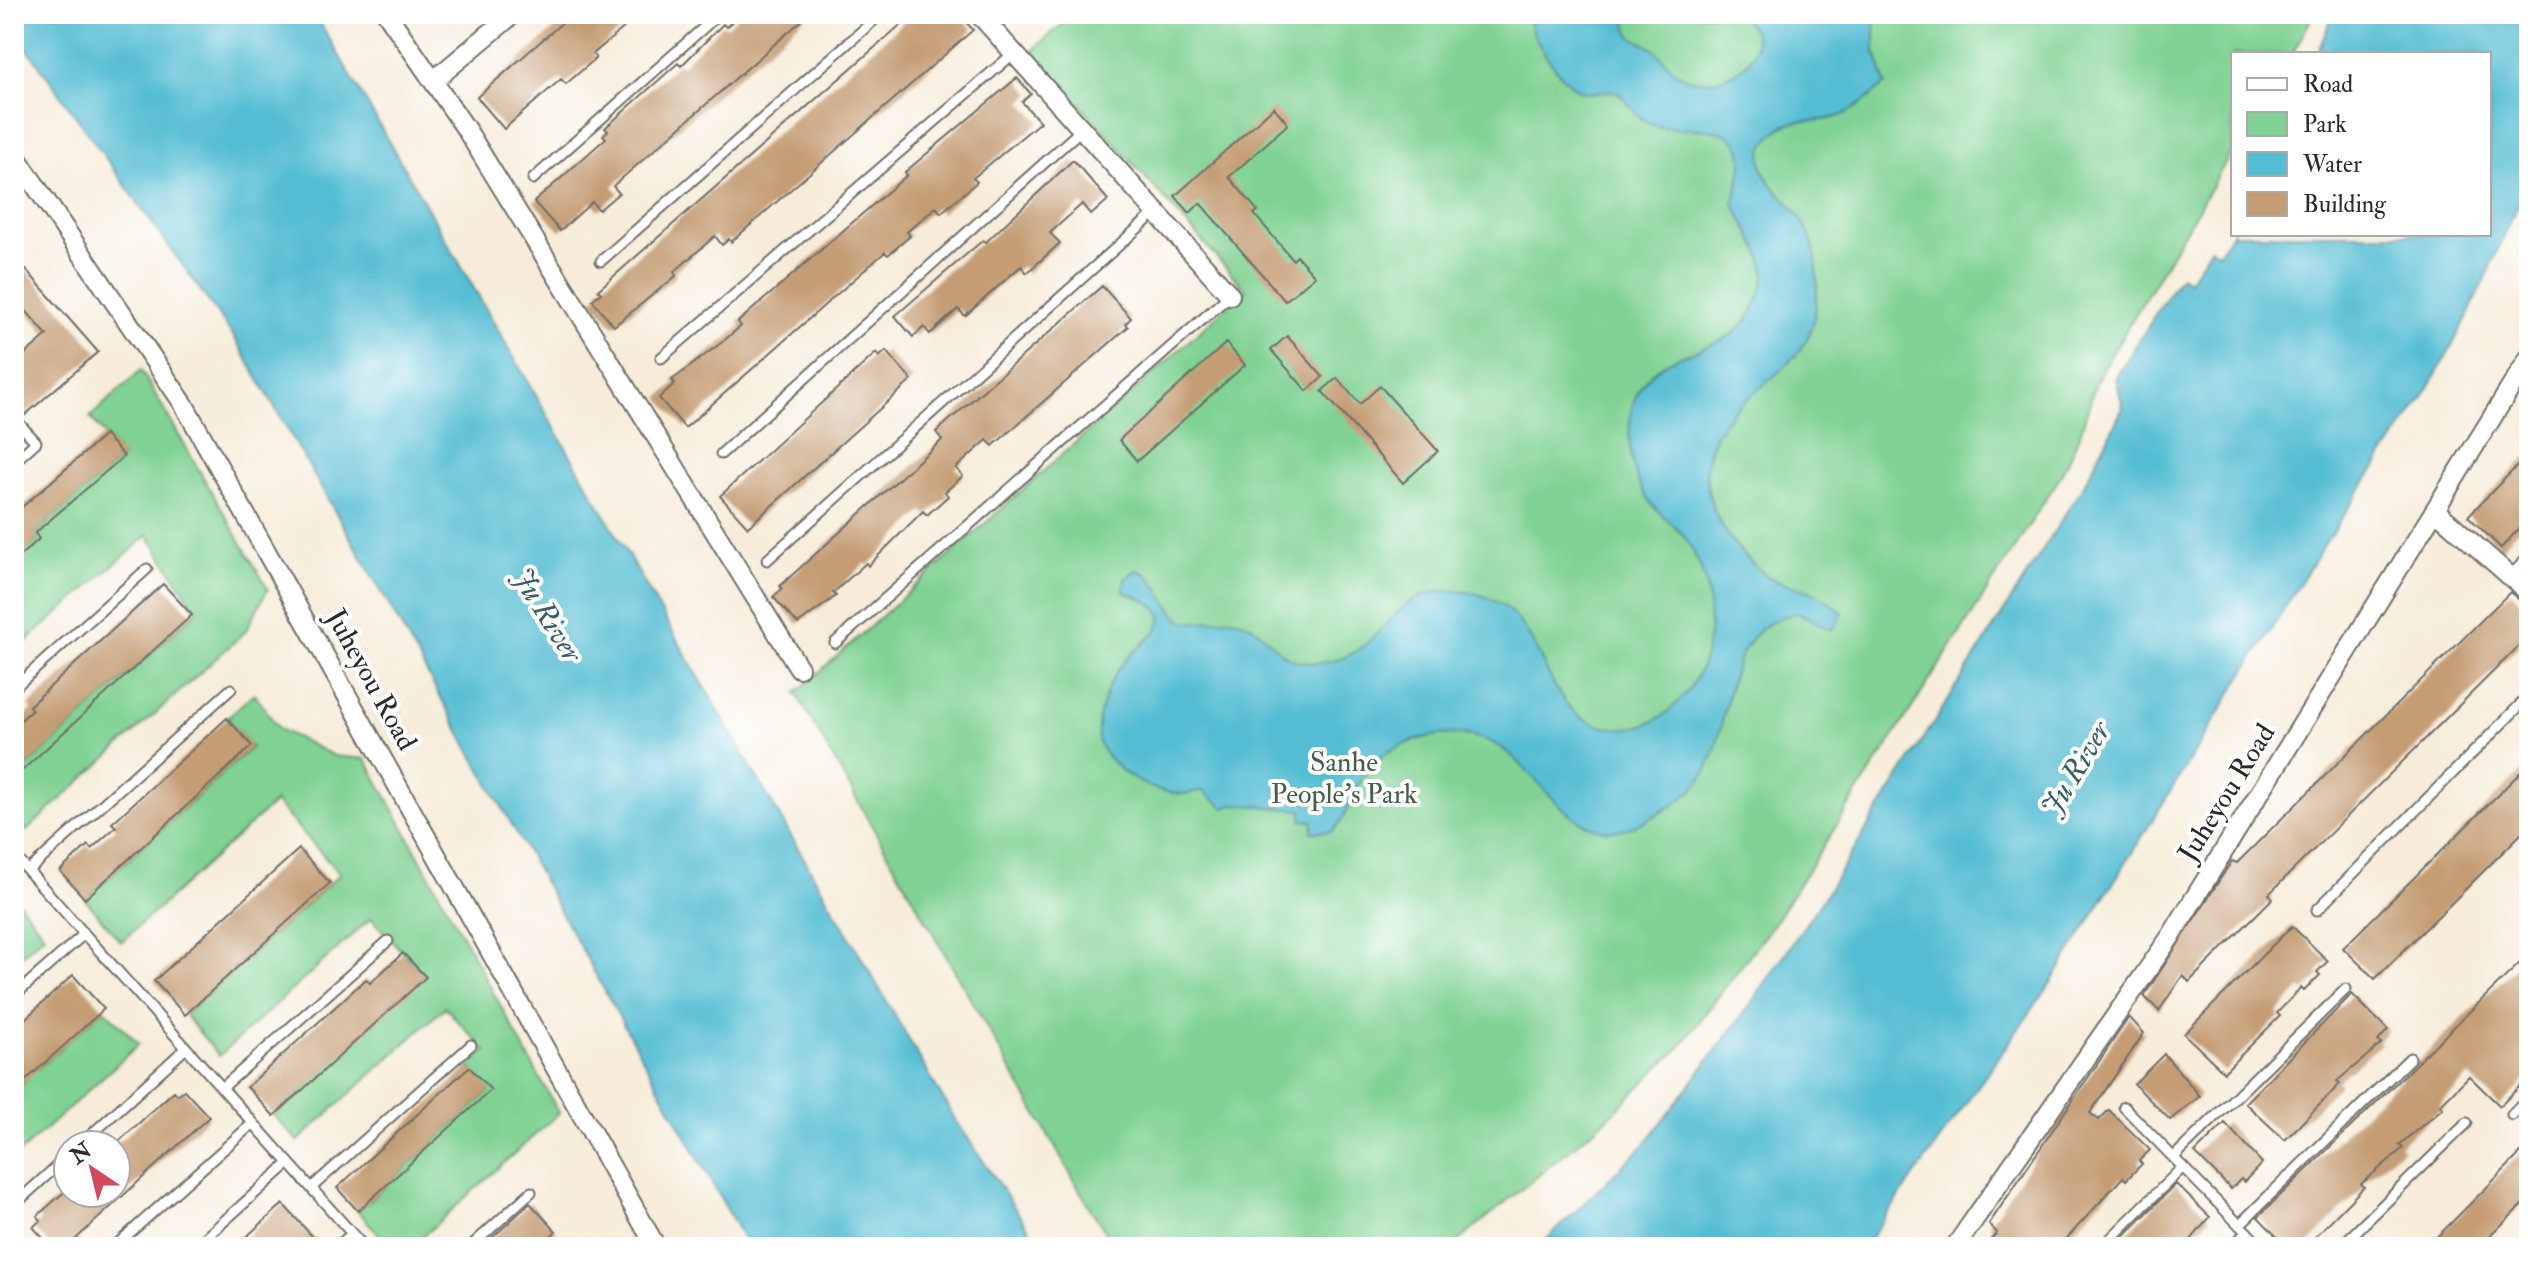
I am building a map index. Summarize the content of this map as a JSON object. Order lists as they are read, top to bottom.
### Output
{
  "streets": {
    "street": ["Juheyou Road"]
  },
  "water": ["Ju River"],
  "parks": ["Sanhe People's Park"],
  "legend": [
    "Road",
    "Park",
    "Water",
    "Building"
  ],
  "north": "top left"
}
